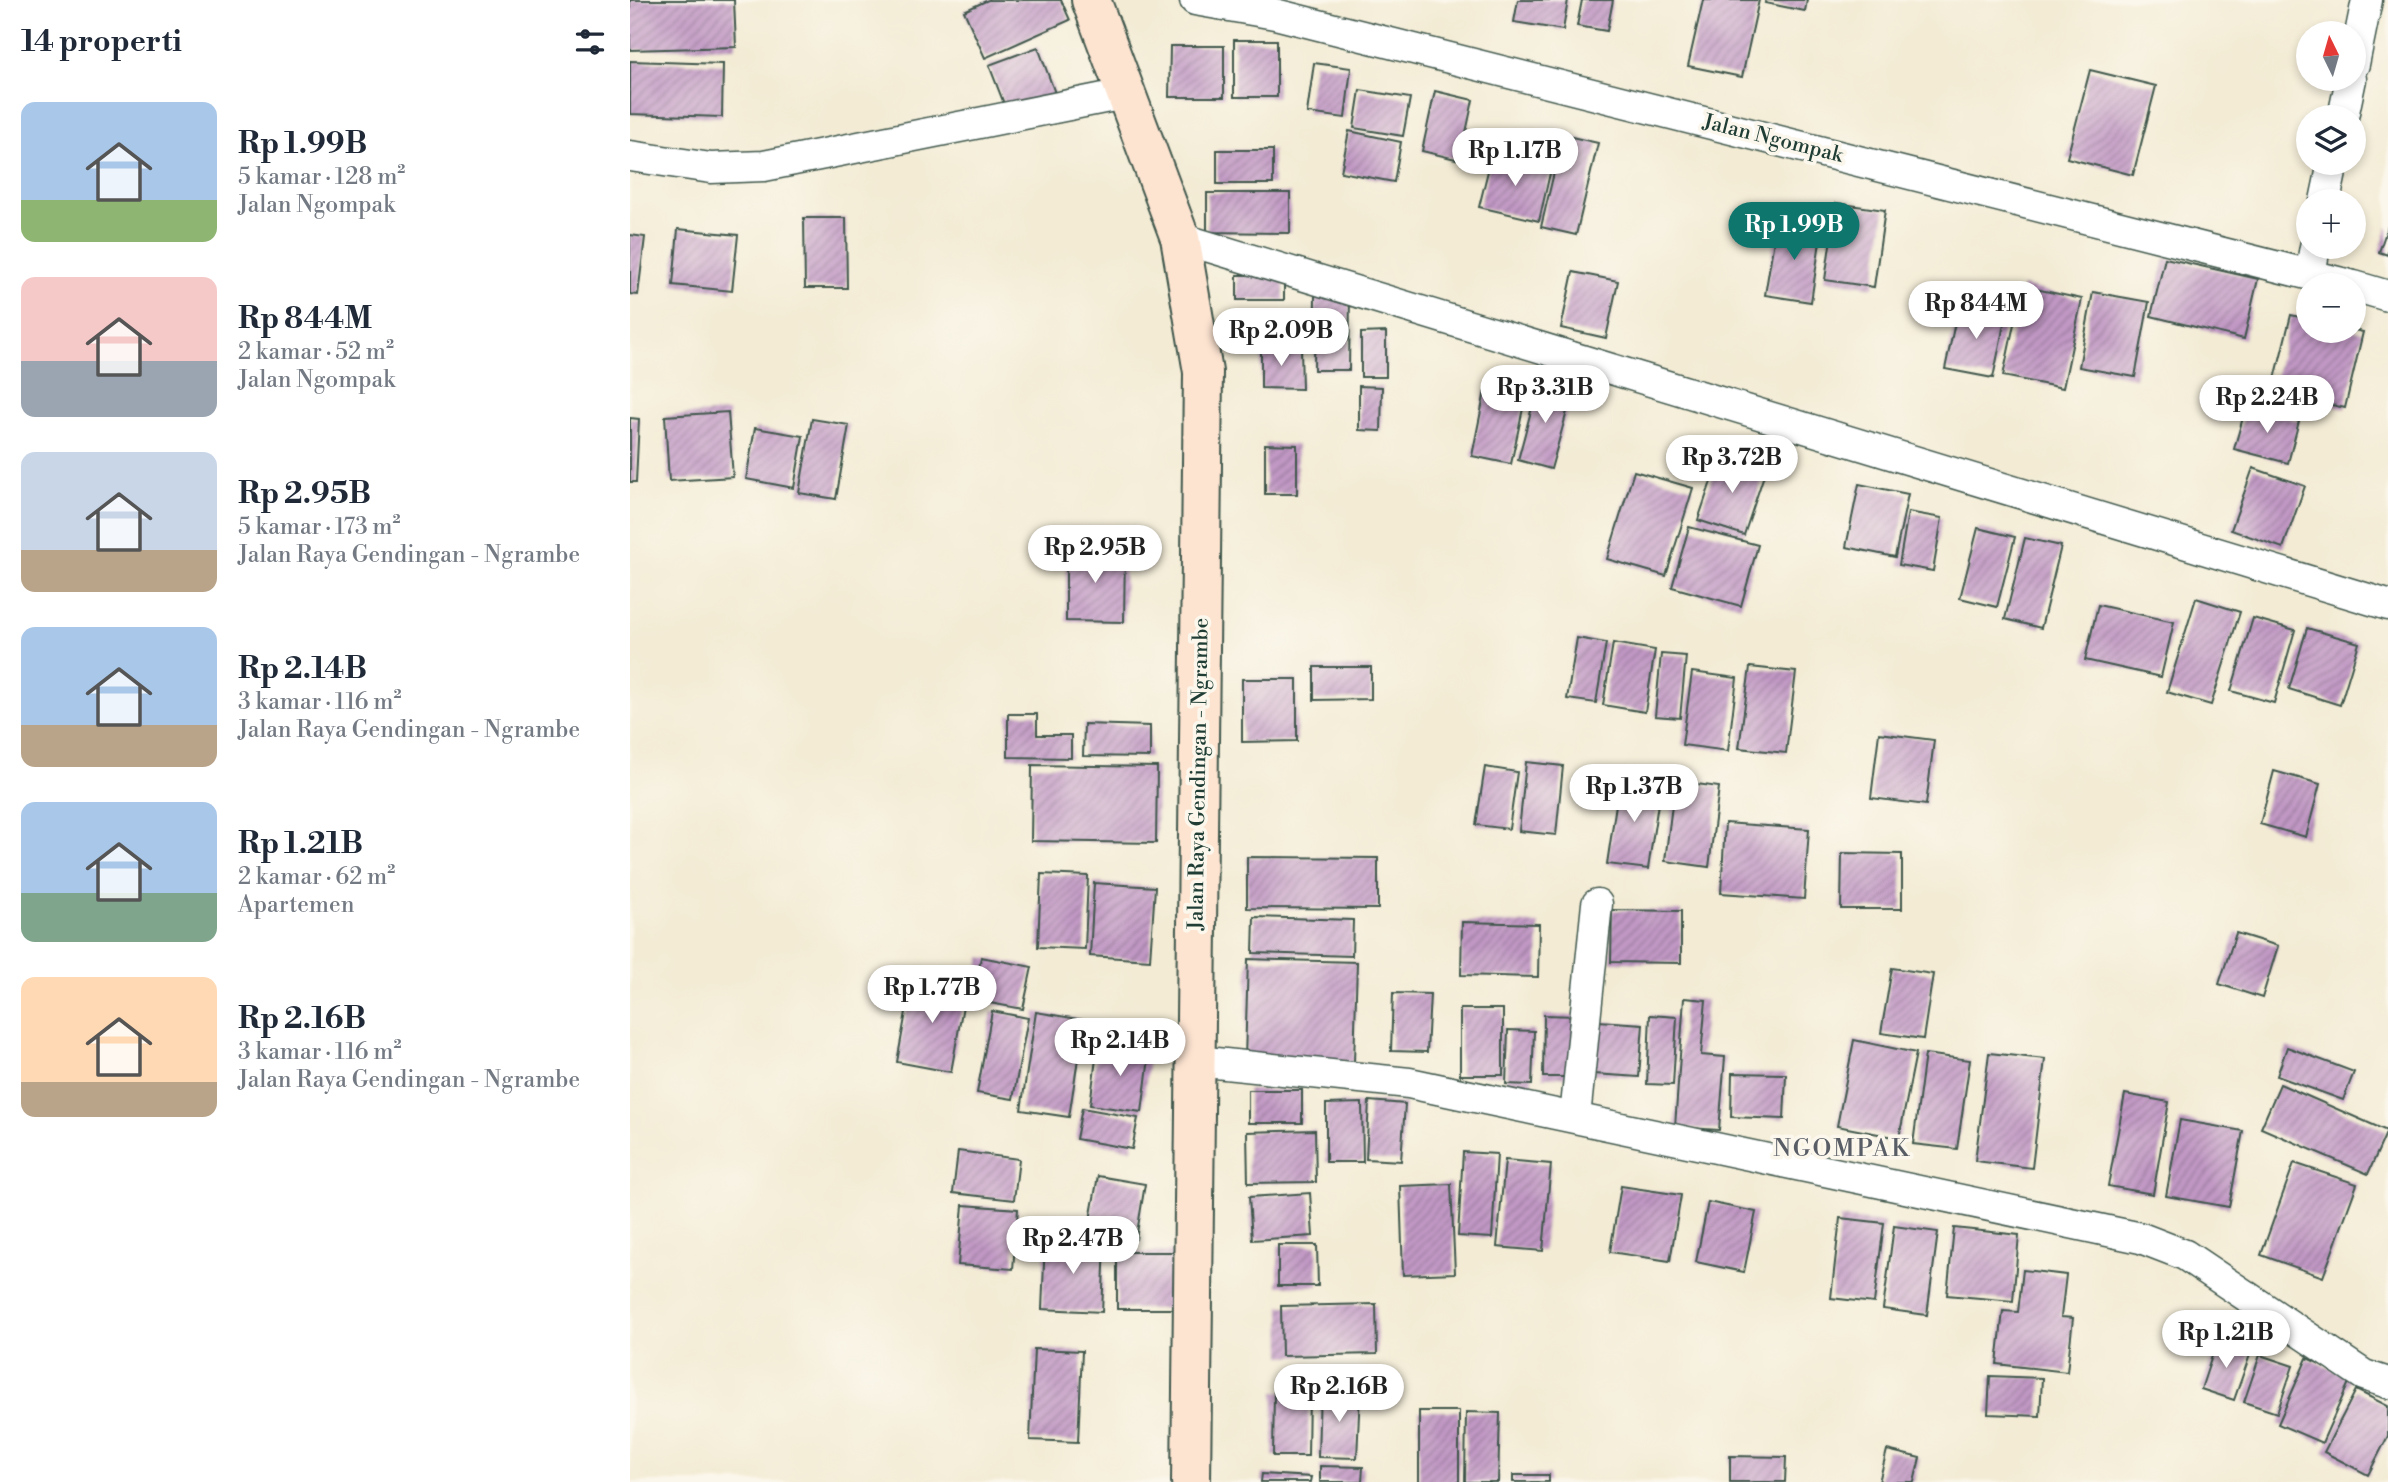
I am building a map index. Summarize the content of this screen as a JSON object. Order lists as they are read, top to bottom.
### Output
{
  "streets": {
    "main road": ["Jalan Raya Gendingan - Ngrambe"],
    "street": ["Jalan Ngompak"]
  },
  "districts": ["NGOMPAK"],
  "north": "top",
  "page": {
    "heading": "14 properti",
    "map_buttons": ["+", "−"],
    "list": [
      {
        "name": "Rp 1.99B",
        "note": "5 kamar · 128 m² · Jalan Ngompak"
      },
      {
        "name": "Rp 844M",
        "note": "2 kamar · 52 m² · Jalan Ngompak"
      },
      {
        "name": "Rp 2.95B",
        "note": "5 kamar · 173 m² · Jalan Raya Gendingan - Ngrambe"
      },
      {
        "name": "Rp 2.14B",
        "note": "3 kamar · 116 m² · Jalan Raya Gendingan - Ngrambe"
      },
      {
        "name": "Rp 1.21B",
        "note": "2 kamar · 62 m² · Apartemen"
      },
      {
        "name": "Rp 2.16B",
        "note": "3 kamar · 116 m² · Jalan Raya Gendingan - Ngrambe"
      }
    ],
    "price": [
      "Rp 1.17B",
      "Rp 1.99B",
      "Rp 844M",
      "Rp 2.09B",
      "Rp 3.31B",
      "Rp 2.24B",
      "Rp 3.72B",
      "Rp 2.95B",
      "Rp 1.37B",
      "Rp 1.77B",
      "Rp 2.14B",
      "Rp 2.47B",
      "Rp 1.21B",
      "Rp 2.16B"
    ]
  }
}
